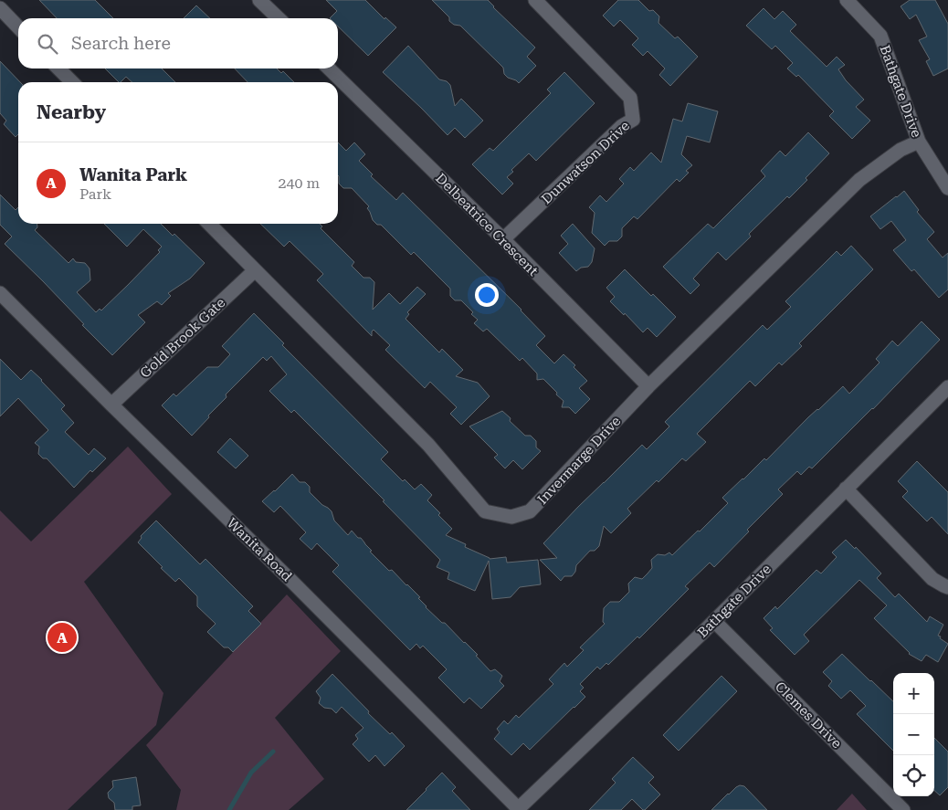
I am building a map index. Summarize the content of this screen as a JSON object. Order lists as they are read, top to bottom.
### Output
{
  "streets": {
    "street": [
      "Bathgate Drive",
      "Dunwatson Drive",
      "Delbeatrice Crescent",
      "Gold Brook Gate",
      "Invermarge Drive",
      "Wanita Road",
      "Clemes Drive"
    ]
  },
  "crossings": [
    ["Bathgate Drive", "Invermarge Drive"],
    ["Bathgate Drive", "Wanita Road"],
    ["Bathgate Drive", "Clemes Drive"],
    ["Dunwatson Drive", "Delbeatrice Crescent"],
    ["Delbeatrice Crescent", "Invermarge Drive"],
    ["Gold Brook Gate", "Invermarge Drive"],
    ["Gold Brook Gate", "Wanita Road"]
  ],
  "page": {
    "search": "Search here",
    "heading": "Nearby",
    "list": [
      {
        "mark": "A",
        "name": "Wanita Park",
        "note": "Park",
        "value": "240 m"
      }
    ],
    "pins": "A",
    "map_buttons": ["+", "−"]
  }
}
